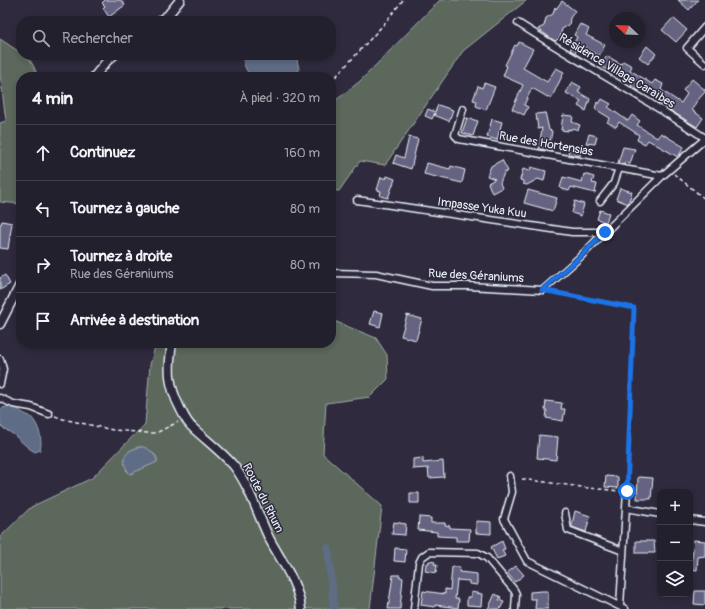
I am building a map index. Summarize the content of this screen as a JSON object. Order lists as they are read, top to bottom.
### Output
{
  "streets": {
    "street": [
      "Résidence Village Caraïbes",
      "Rue des Hortensias",
      "Impasse Yuka Kuu",
      "Rue des Géraniums",
      "Route du Rhum"
    ]
  },
  "north": "top left",
  "page": {
    "search": "Rechercher",
    "heading": ["4 min", "À pied · 320 m"],
    "list": [
      ["Continuez", "160 m"],
      ["Tournez à gauche", "80 m"],
      ["Tournez à droite", "Rue des Géraniums", "80 m"],
      "Arrivée à destination"
    ],
    "map_buttons": ["+", "−"]
  }
}
